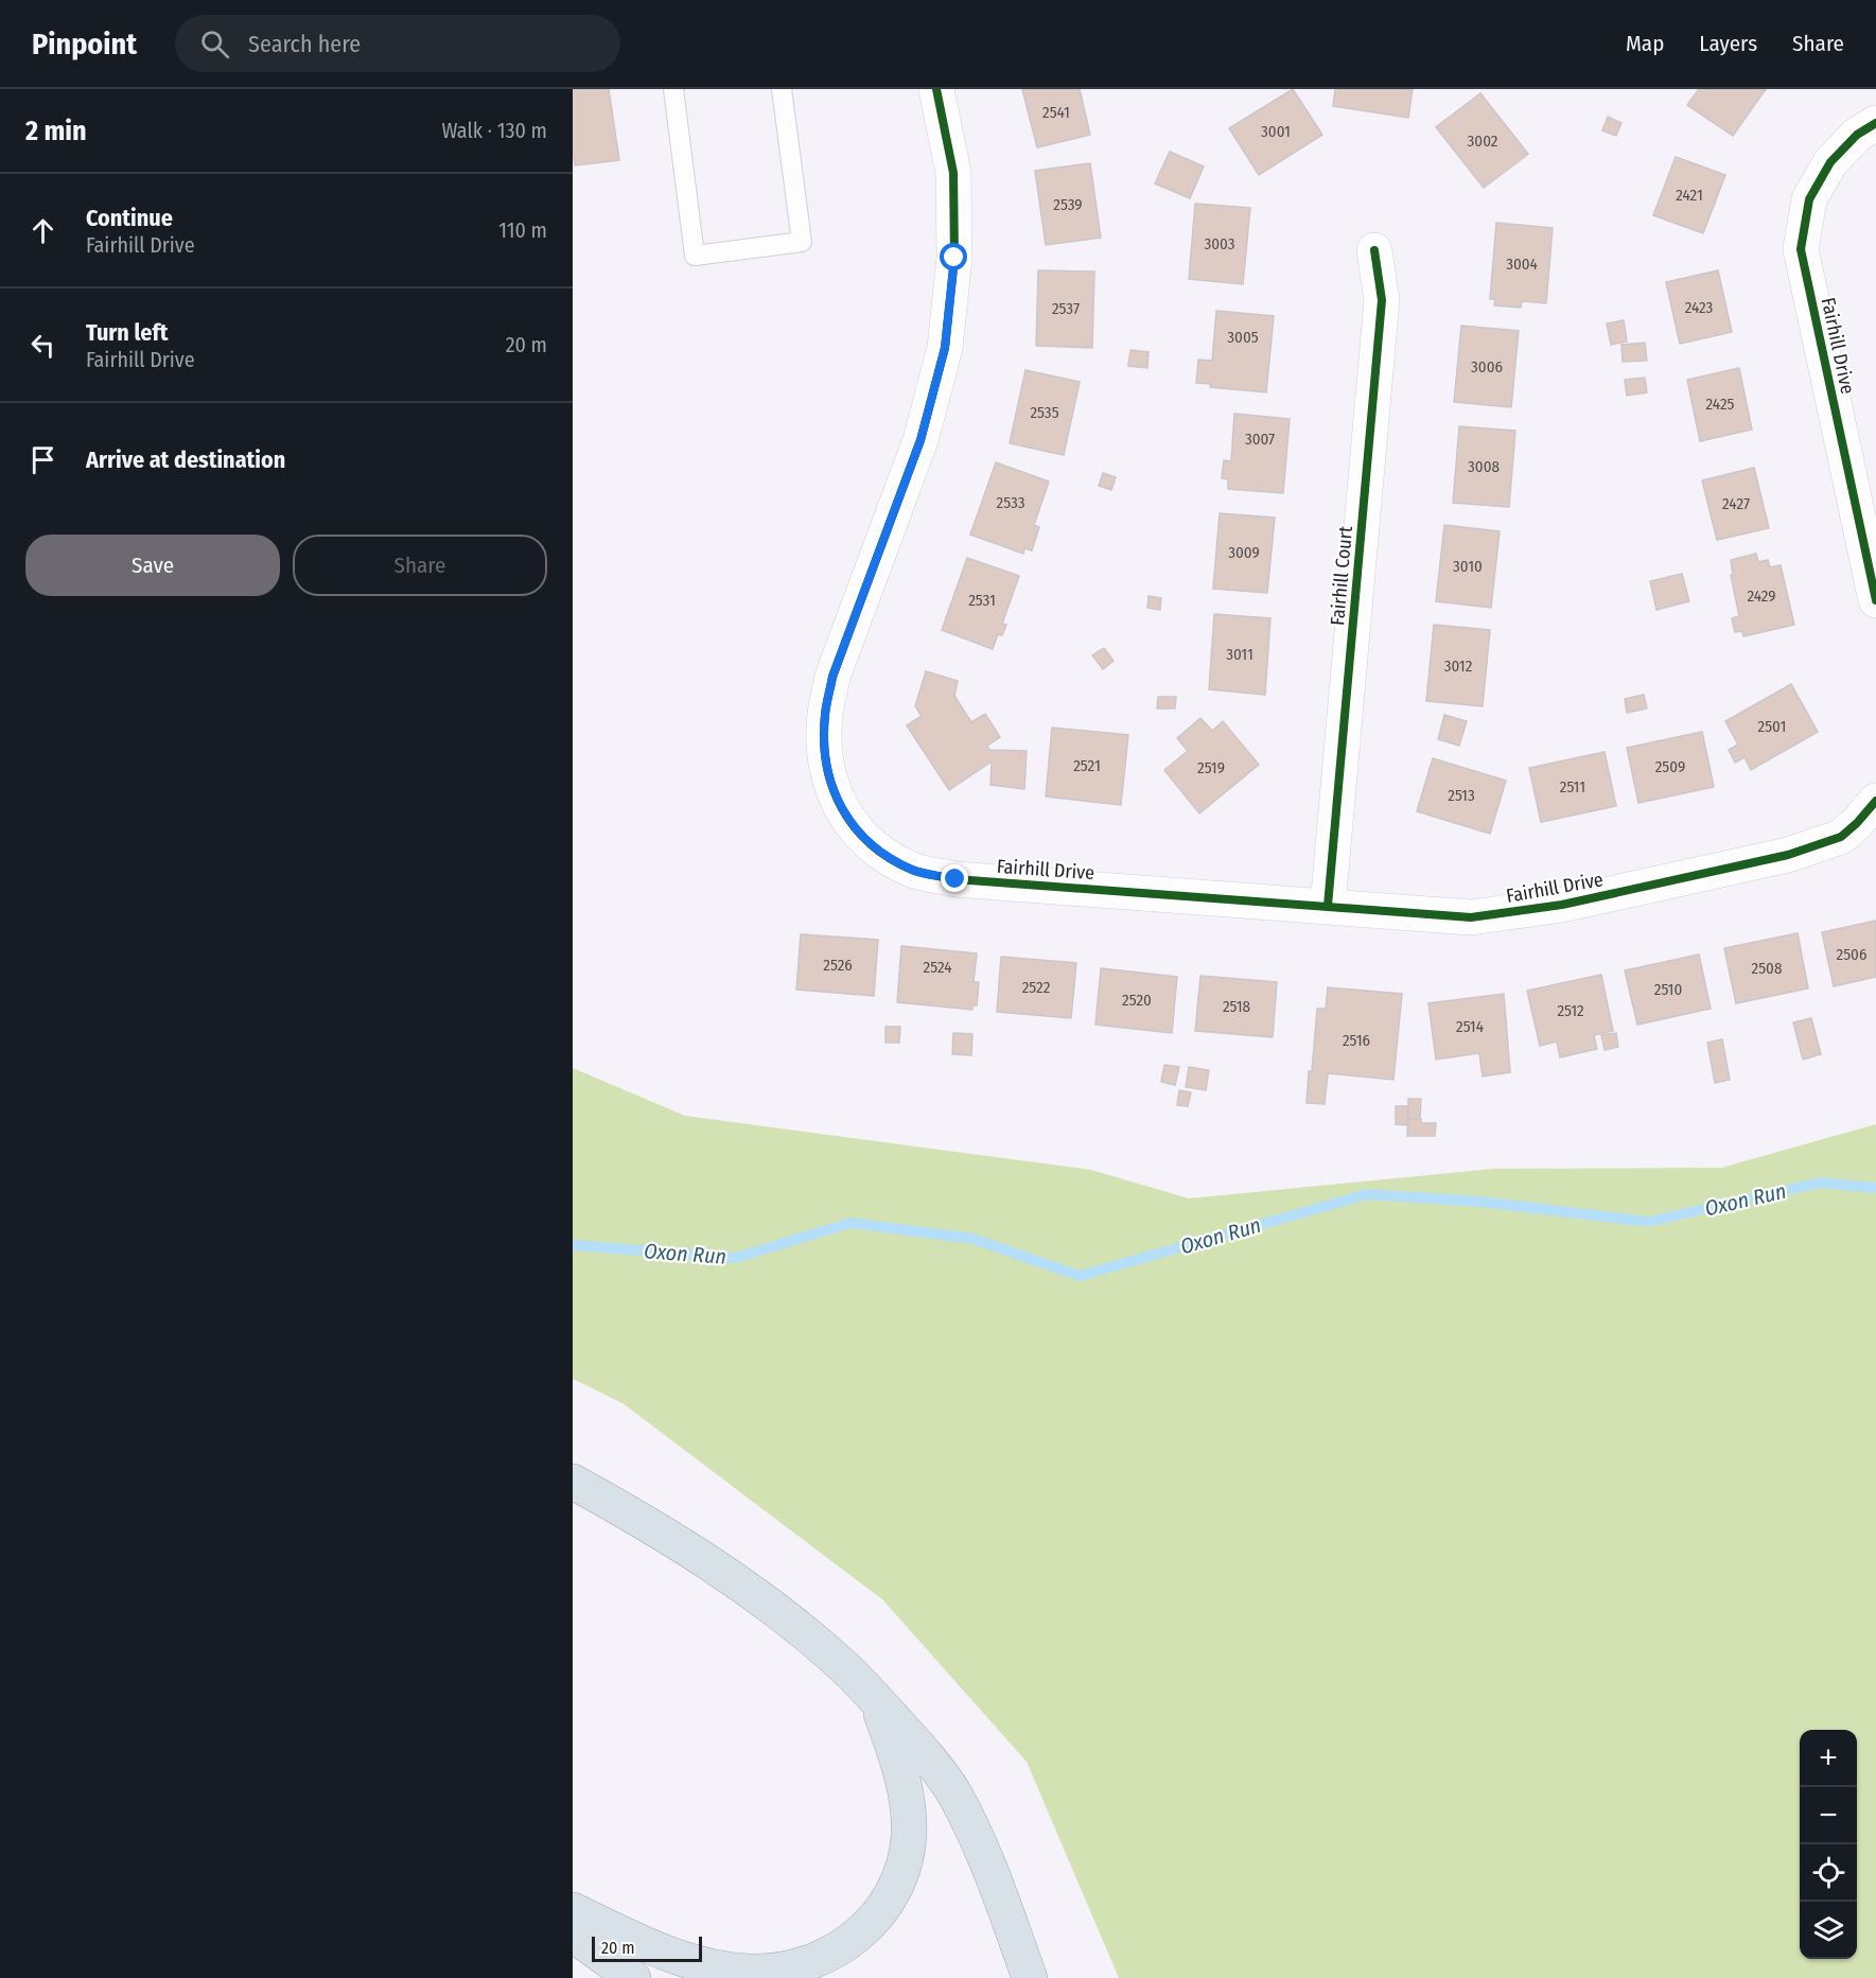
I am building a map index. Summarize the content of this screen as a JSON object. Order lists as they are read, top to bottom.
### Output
{
  "streets": {
    "street": ["Fairhill Drive", "Fairhill Court"]
  },
  "crossings": [
    ["Fairhill Drive", "Fairhill Court"]
  ],
  "water": ["Oxon Run"],
  "house_numbers": [
    "2541",
    "3001",
    "3002",
    "2421",
    "2539",
    "3003",
    "3004",
    "2423",
    "2537",
    "3005",
    "3006",
    "2425",
    "2535",
    "3007",
    "3008",
    "2533",
    "2427",
    "3009",
    "3010",
    "2429",
    "2531",
    "3011",
    "3012",
    "2501",
    "2521",
    "2509",
    "2519",
    "2511",
    "2513",
    "2506",
    "2526",
    "2524",
    "2508",
    "2522",
    "2510",
    "2520",
    "2518",
    "2512",
    "2514",
    "2516"
  ],
  "scale_bar": "20 m",
  "page": {
    "header": "Pinpoint",
    "search": "Search here",
    "nav": ["Map", "Layers", "Share"],
    "heading": ["2 min", "Walk · 130 m"],
    "list": [
      ["Continue", "Fairhill Drive", "110 m"],
      ["Turn left", "Fairhill Drive", "20 m"],
      "Arrive at destination"
    ],
    "buttons": ["Save", "Share"],
    "map_buttons": ["+", "−"],
    "scale": "20 m"
  }
}
